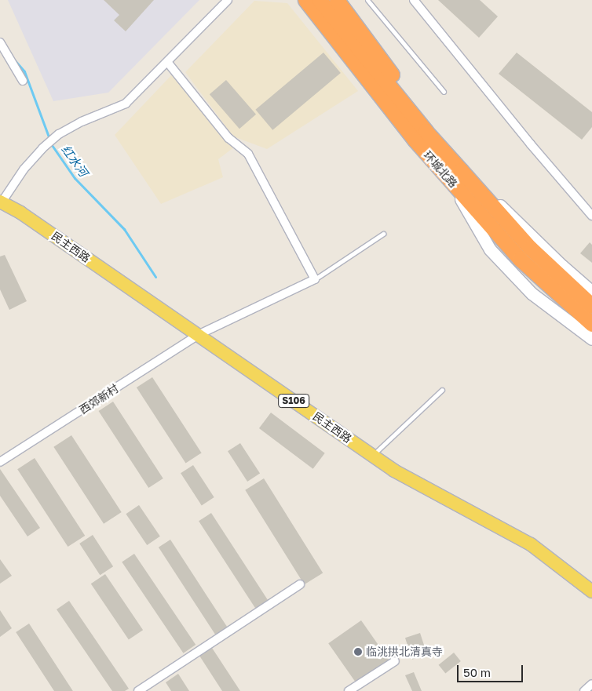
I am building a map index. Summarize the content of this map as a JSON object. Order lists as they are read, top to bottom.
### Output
{
  "streets": {
    "highway": ["环城北路"],
    "main road": ["民主西路", "S106"],
    "street": ["西郊新村"]
  },
  "crossings": [
    ["民主西路", "西郊新村"]
  ],
  "water": ["红水河"],
  "places": ["临洮拱北清真寺"],
  "scale_bar": "50 m"
}
